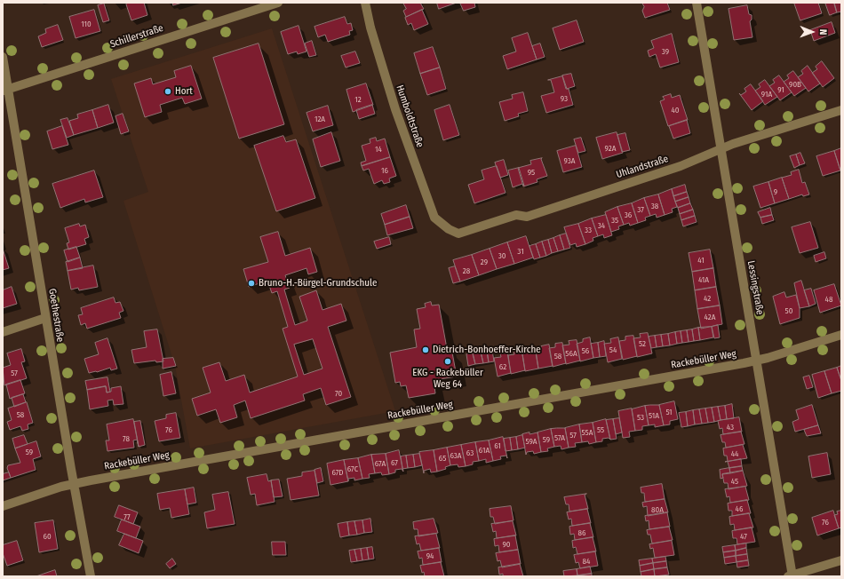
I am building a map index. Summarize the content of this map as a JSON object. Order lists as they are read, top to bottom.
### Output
{
  "streets": {
    "street": [
      "Schillerstraße",
      "Humboldtstraße",
      "Uhlandstraße",
      "Lessingstraße",
      "Goethestraße",
      "Rackebüller Weg"
    ]
  },
  "crossings": [
    ["Schillerstraße", "Goethestraße"],
    ["Humboldtstraße", "Uhlandstraße"],
    ["Uhlandstraße", "Lessingstraße"],
    ["Lessingstraße", "Rackebüller Weg"],
    ["Goethestraße", "Rackebüller Weg"]
  ],
  "places": [
    "Hort",
    "Bruno-H.-Bürgel-Grundschule",
    "Dietrich-Bonhoeffer-Kirche",
    "EKG - Rackebüller Weg 64"
  ],
  "house_numbers": [
    "110",
    "39",
    "90B",
    "91",
    "91A",
    "93",
    "12",
    "40",
    "12A",
    "92A",
    "14",
    "93A",
    "16",
    "95",
    "9",
    "38",
    "37",
    "36",
    "35",
    "34",
    "33",
    "31",
    "30",
    "41",
    "29",
    "28",
    "41A",
    "42",
    "48",
    "50",
    "42A",
    "52",
    "54",
    "56",
    "56A",
    "58",
    "62",
    "57",
    "70",
    "51",
    "58",
    "51A",
    "53",
    "43",
    "76",
    "55",
    "55A",
    "57",
    "57A",
    "78",
    "59",
    "59A",
    "61",
    "61A",
    "59",
    "63",
    "44",
    "63A",
    "65",
    "67",
    "67A",
    "67C",
    "67D",
    "45",
    "46",
    "80A",
    "77",
    "76",
    "86",
    "60",
    "47",
    "90",
    "94",
    "84"
  ],
  "north": "right"
}
